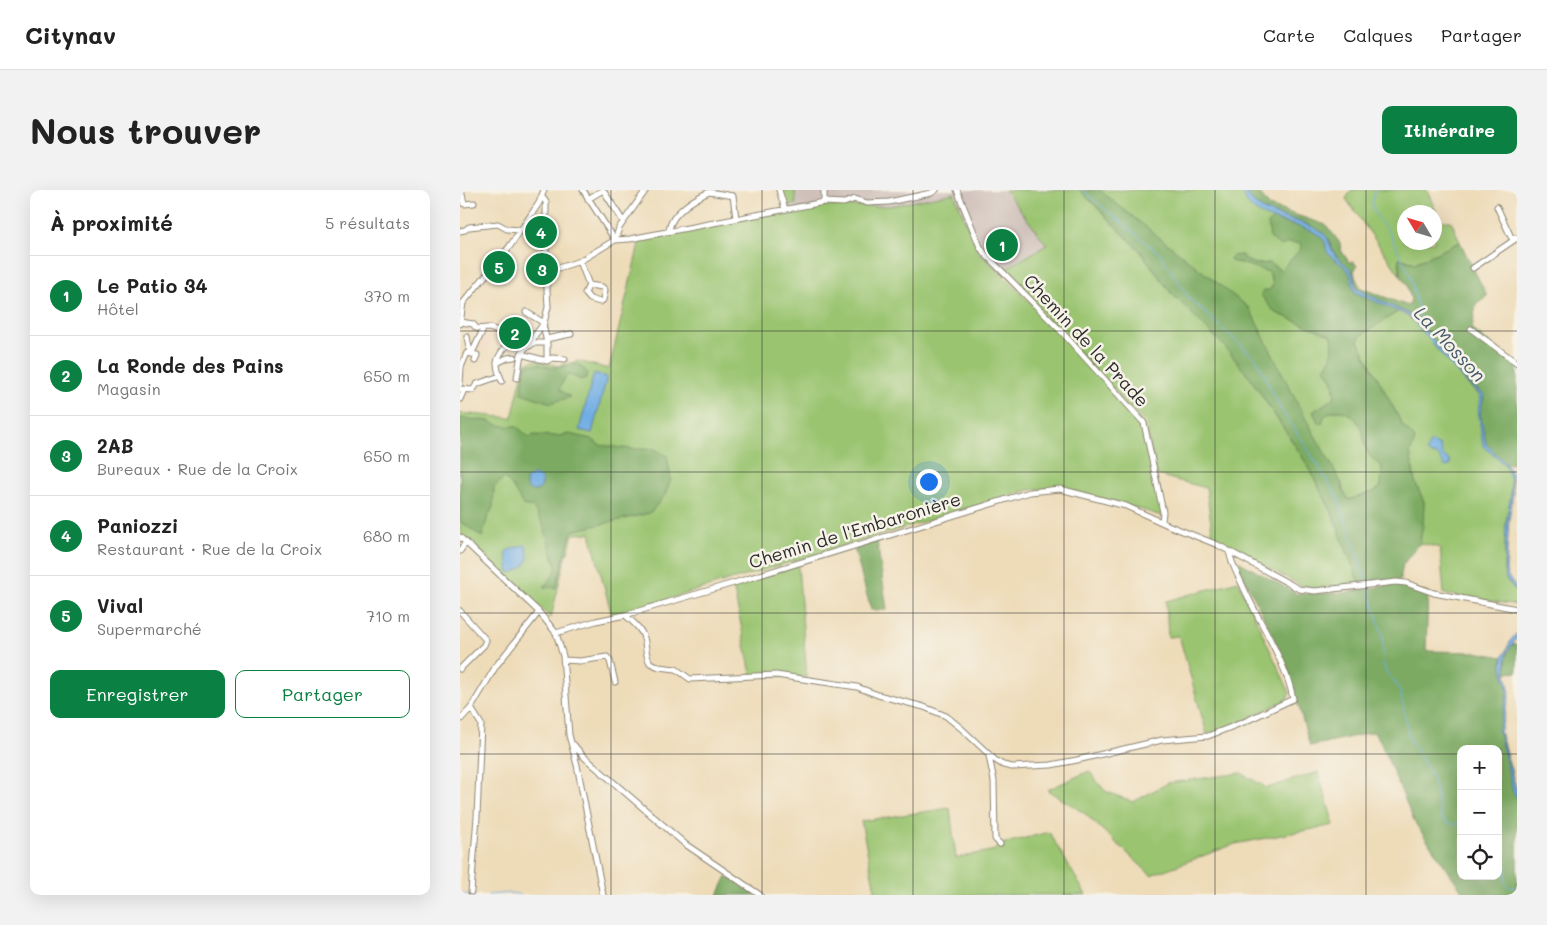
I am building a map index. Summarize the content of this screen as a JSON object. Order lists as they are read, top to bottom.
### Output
{
  "streets": {
    "street": ["Chemin de la Prade", "Chemin de l'Embaronière"]
  },
  "crossings": [
    ["Chemin de la Prade", "Chemin de l'Embaronière"]
  ],
  "water": ["La Mosson"],
  "north": "top left",
  "page": {
    "header": "Citynav",
    "nav": ["Carte", "Calques", "Partager"],
    "buttons": [
      "Itinéraire",
      ["Enregistrer", "Partager"]
    ],
    "title": "Nous trouver",
    "heading": ["À proximité", "5 résultats"],
    "pins": [
      "4",
      "1",
      "5",
      "3",
      "2"
    ],
    "list": [
      {
        "mark": "1",
        "name": "Le Patio 34",
        "note": "Hôtel",
        "value": "370 m"
      },
      {
        "mark": "2",
        "name": "La Ronde des Pains",
        "note": "Magasin",
        "value": "650 m"
      },
      {
        "mark": "3",
        "name": "2AB",
        "note": "Bureaux · Rue de la Croix",
        "value": "650 m"
      },
      {
        "mark": "4",
        "name": "Paniozzi",
        "note": "Restaurant · Rue de la Croix",
        "value": "680 m"
      },
      {
        "mark": "5",
        "name": "Vival",
        "note": "Supermarché",
        "value": "710 m"
      }
    ],
    "map_buttons": ["+", "−"]
  }
}
